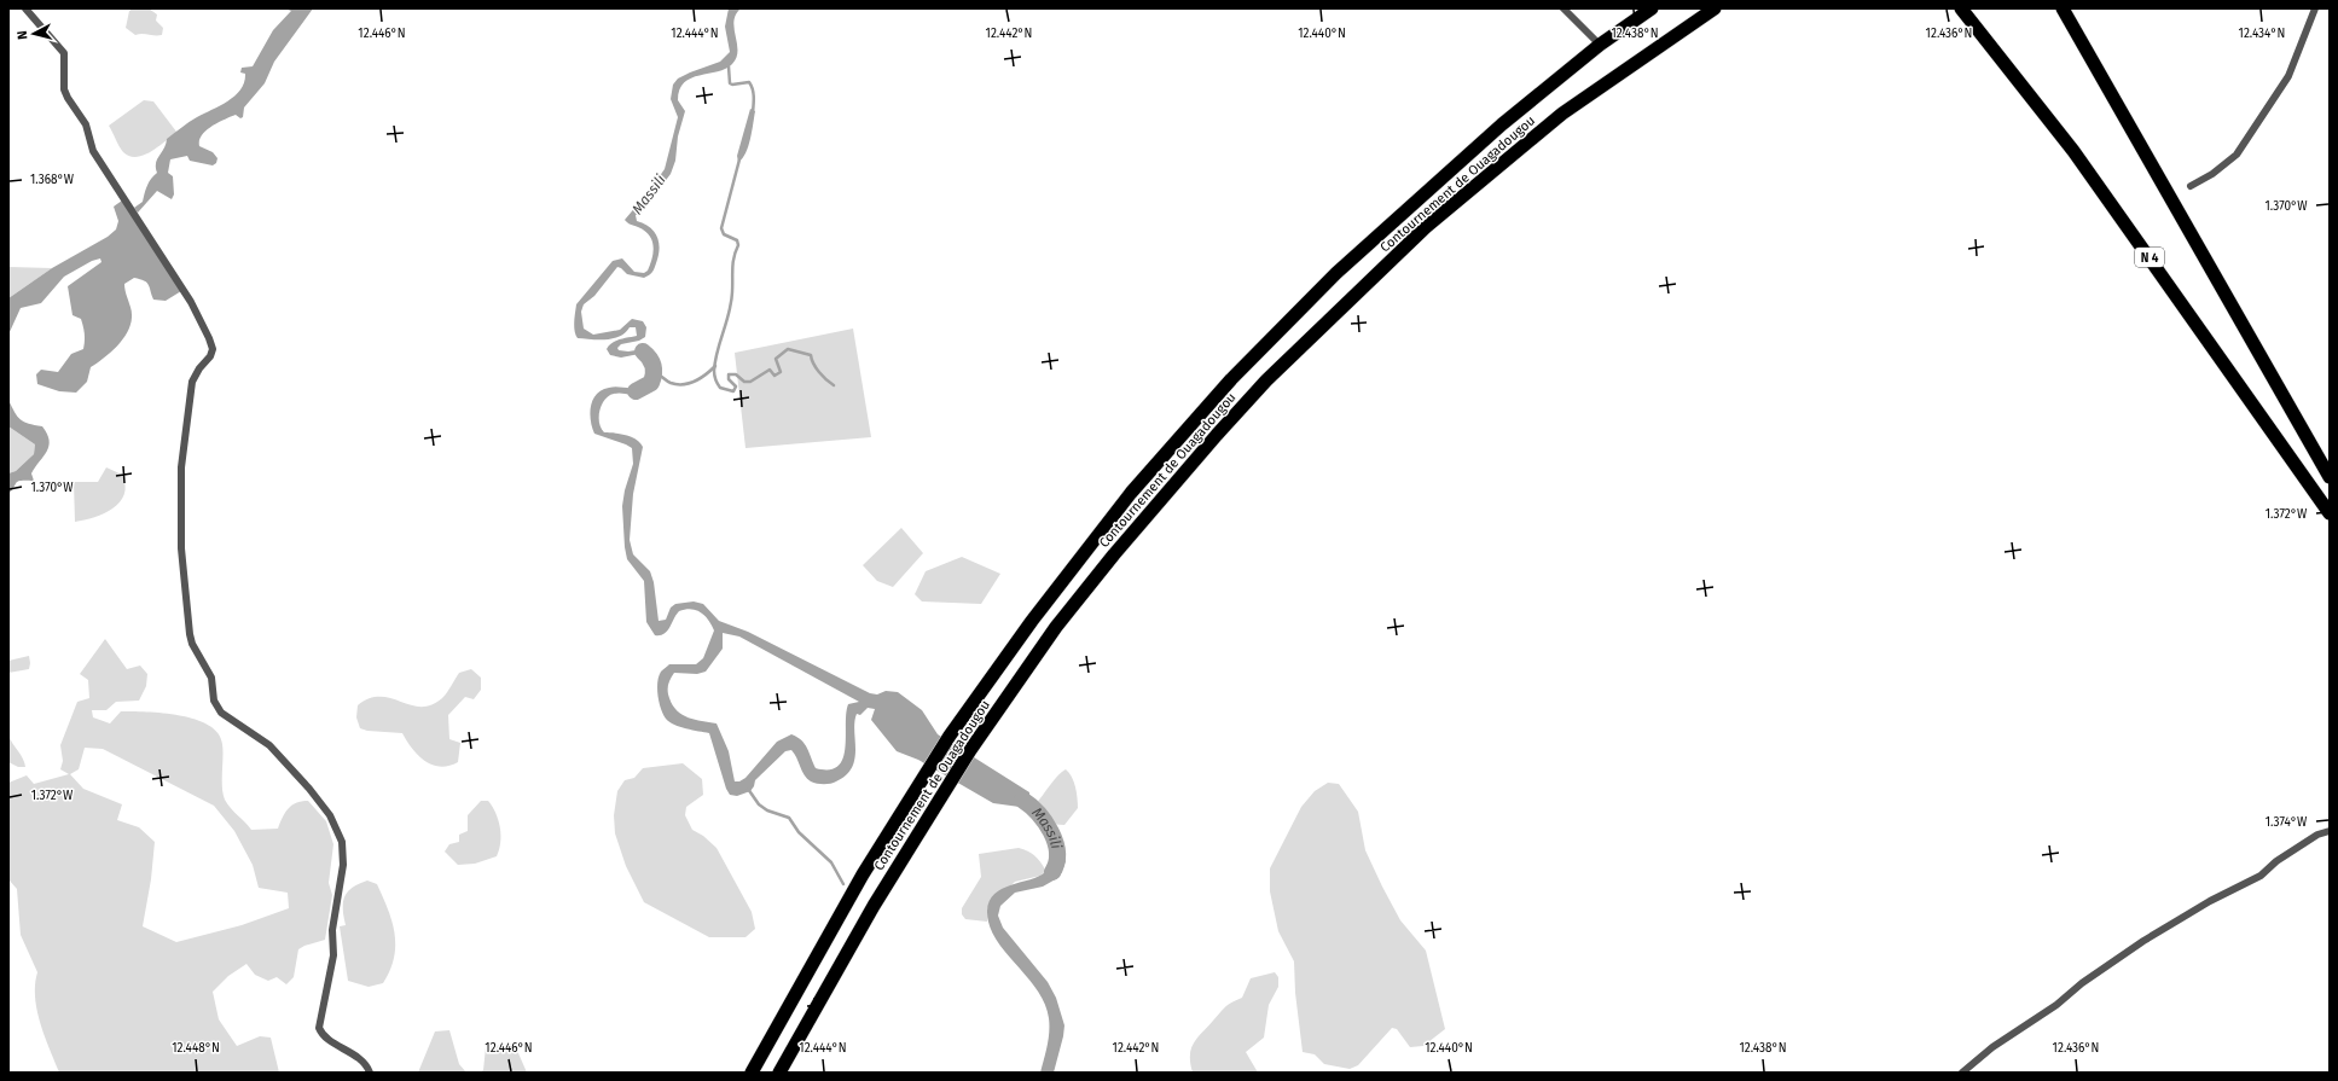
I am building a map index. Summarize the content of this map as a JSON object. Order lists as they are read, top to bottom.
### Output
{
  "streets": {
    "highway": ["Contournement de Ouagadougou", "N 4"]
  },
  "water": ["Massili"],
  "north": "left",
  "coordinates": [
    "12.446°N",
    "12.444°N",
    "12.442°N",
    "12.440°N",
    "12.438°N",
    "12.436°N",
    "12.434°N",
    "1.368°W",
    "1.370°W",
    "1.372°W",
    "1.374°W",
    "12.448°N"
  ]
}
